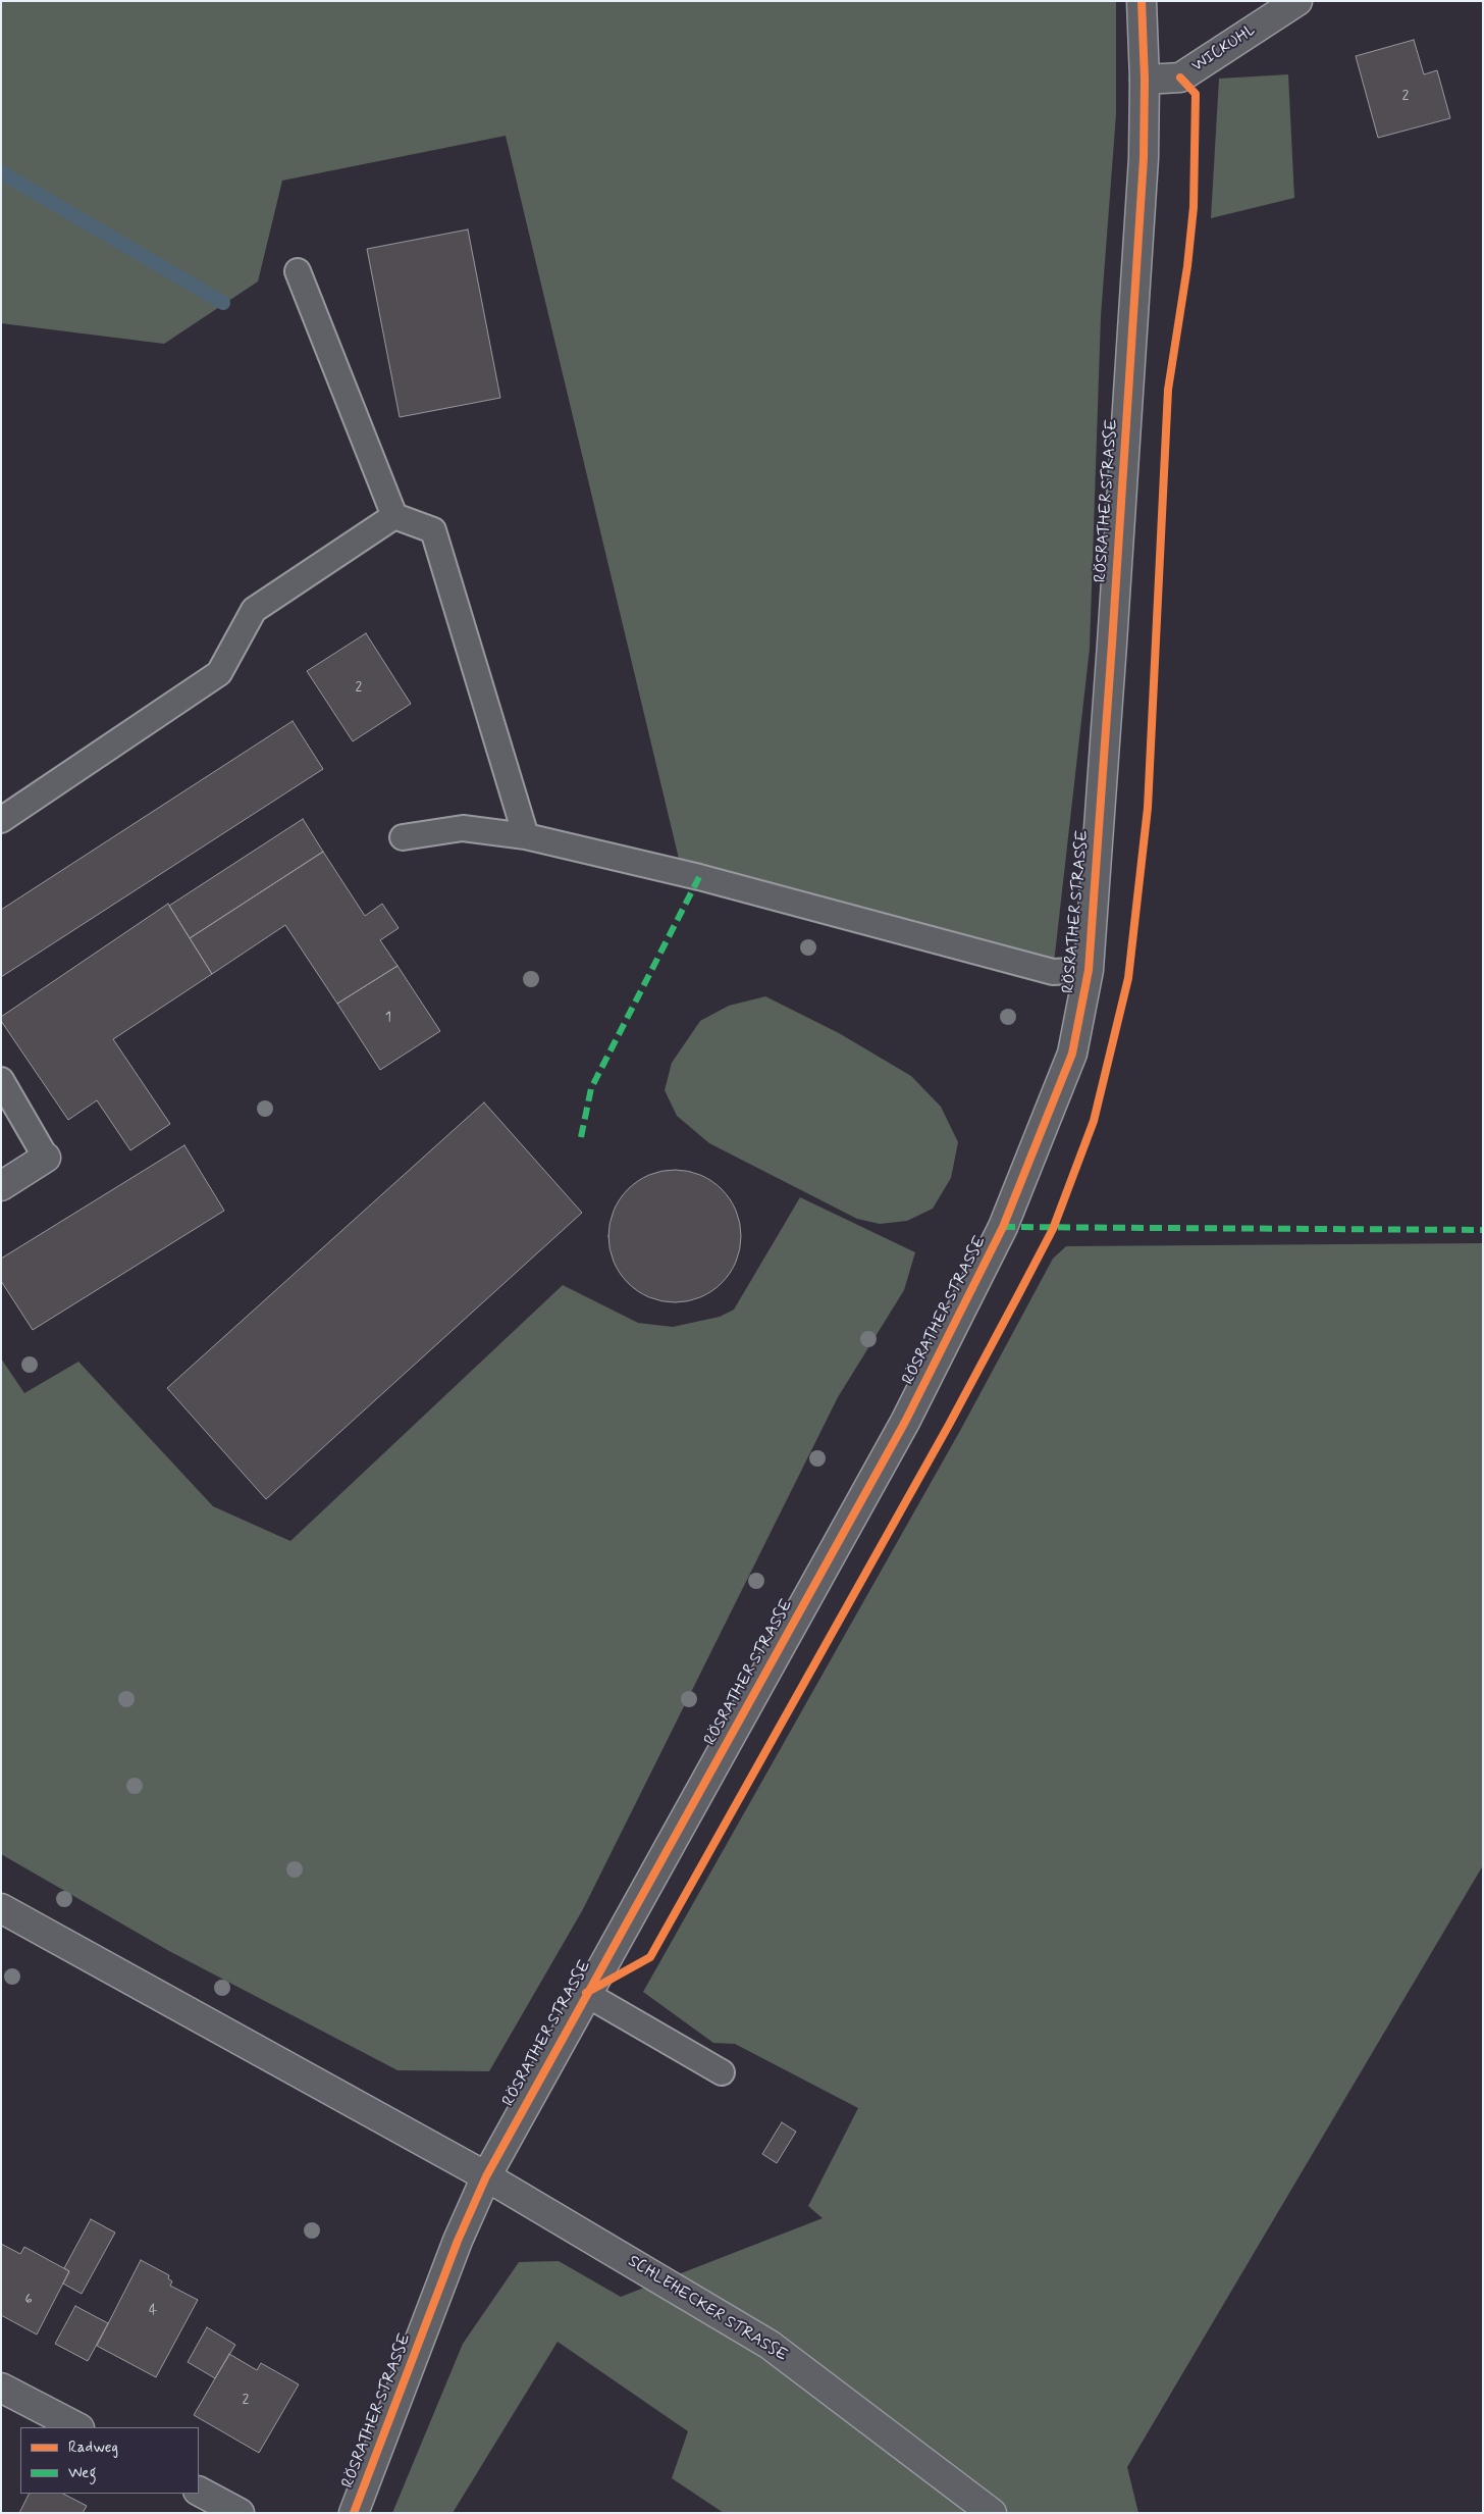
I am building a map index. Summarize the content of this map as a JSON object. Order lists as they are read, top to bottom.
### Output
{
  "streets": {
    "street": ["WICKUHL", "RÖSRATHER STRASSE", "SCHLEHECKER STRASSE"]
  },
  "crossings": [
    ["WICKUHL", "RÖSRATHER STRASSE"],
    ["RÖSRATHER STRASSE", "SCHLEHECKER STRASSE"]
  ],
  "house_numbers": [
    "2",
    "2",
    "1",
    "6",
    "4",
    "2"
  ],
  "legend": ["Radweg", "Weg"]
}
